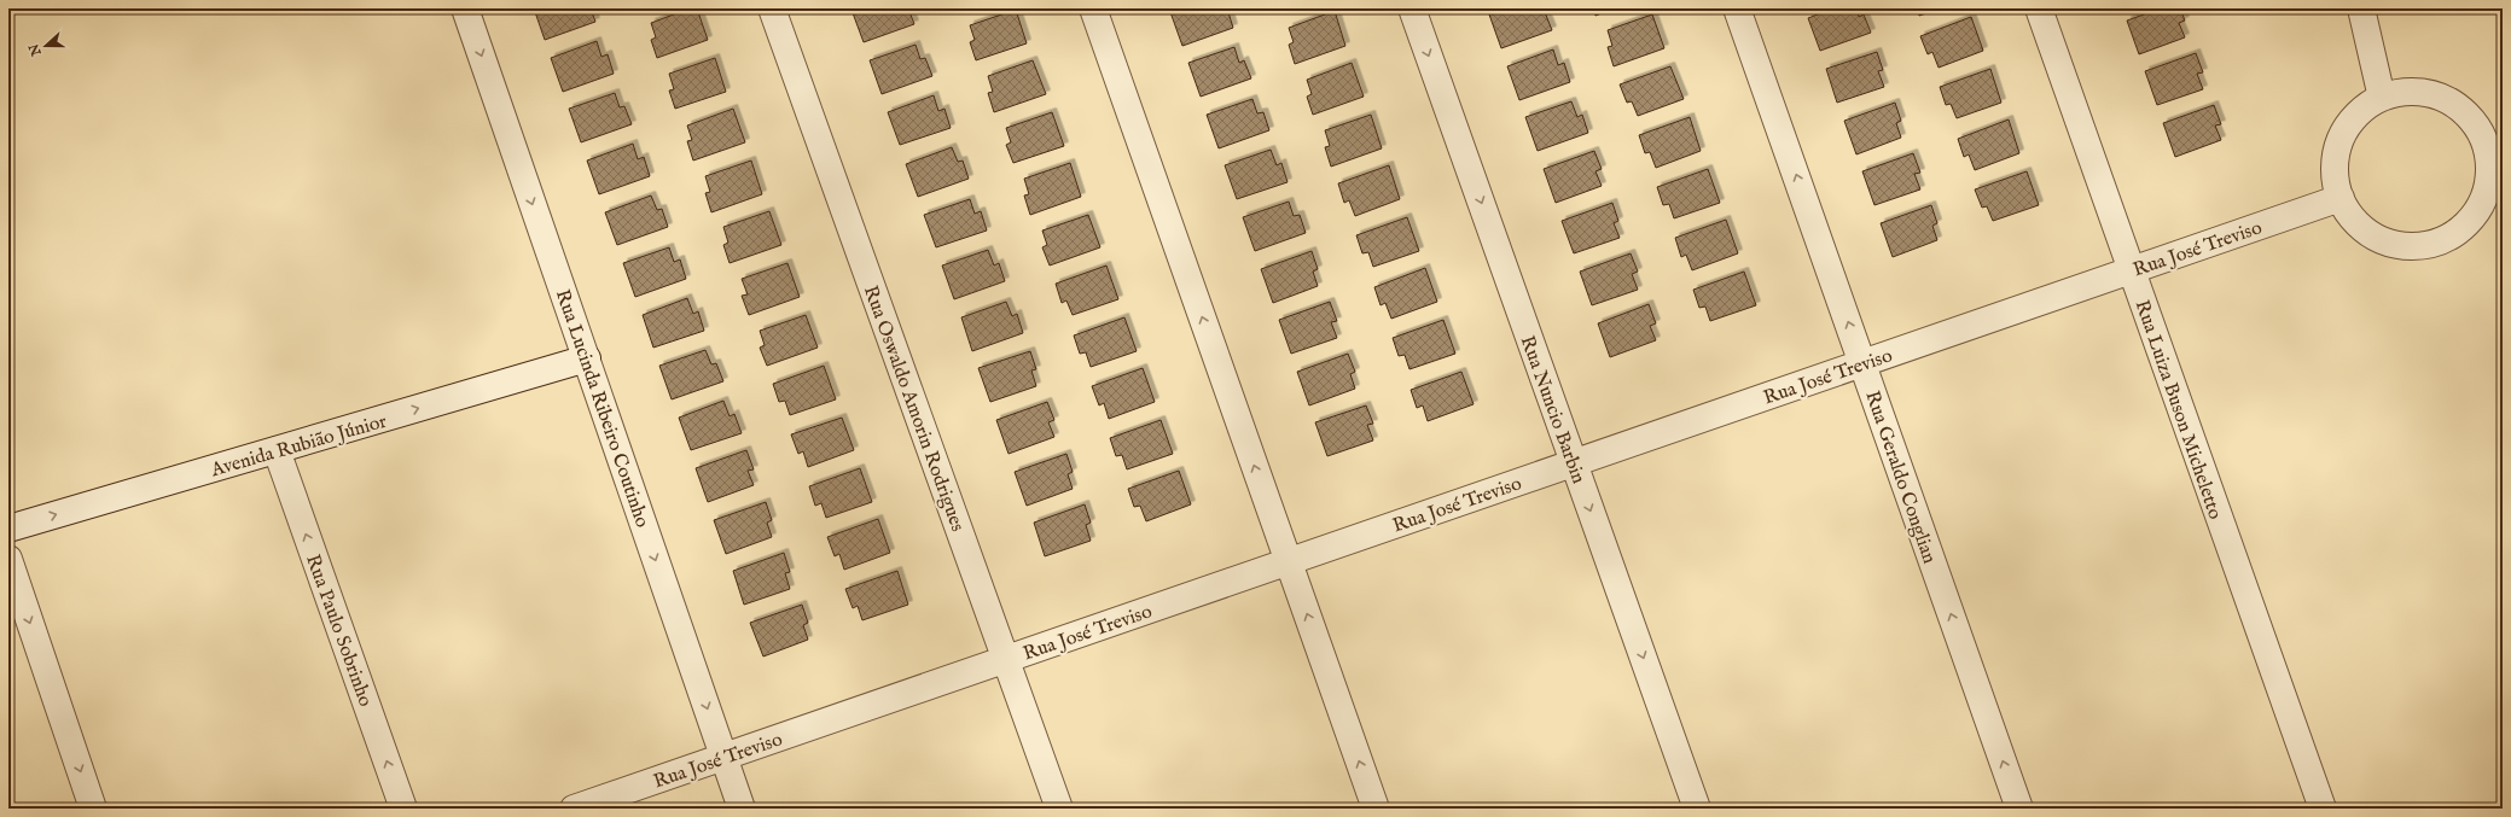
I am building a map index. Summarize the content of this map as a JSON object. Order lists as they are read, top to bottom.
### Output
{
  "streets": {
    "street": [
      "Rua José Treviso",
      "Rua Lucinda Ribeiro Coutinho",
      "Rua Oswaldo Amorin Rodrigues",
      "Rua Nuncio Barbin",
      "Rua Luiza Buson Micheletto",
      "Avenida Rubião Júnior",
      "Rua Geraldo Conglian",
      "Rua Paulo Sobrinho"
    ]
  },
  "crossings": [
    ["Rua José Treviso", "Rua Lucinda Ribeiro Coutinho"],
    ["Rua José Treviso", "Rua Oswaldo Amorin Rodrigues"],
    ["Rua José Treviso", "Rua Nuncio Barbin"],
    ["Rua José Treviso", "Rua Luiza Buson Micheletto"],
    ["Rua José Treviso", "Rua Geraldo Conglian"],
    ["Rua Lucinda Ribeiro Coutinho", "Avenida Rubião Júnior"],
    ["Avenida Rubião Júnior", "Rua Paulo Sobrinho"]
  ],
  "one_way": [
    "Rua Lucinda Ribeiro Coutinho",
    "Rua Nuncio Barbin",
    "Avenida Rubião Júnior",
    "Rua Geraldo Conglian",
    "Rua Paulo Sobrinho"
  ],
  "north": "left"
}
